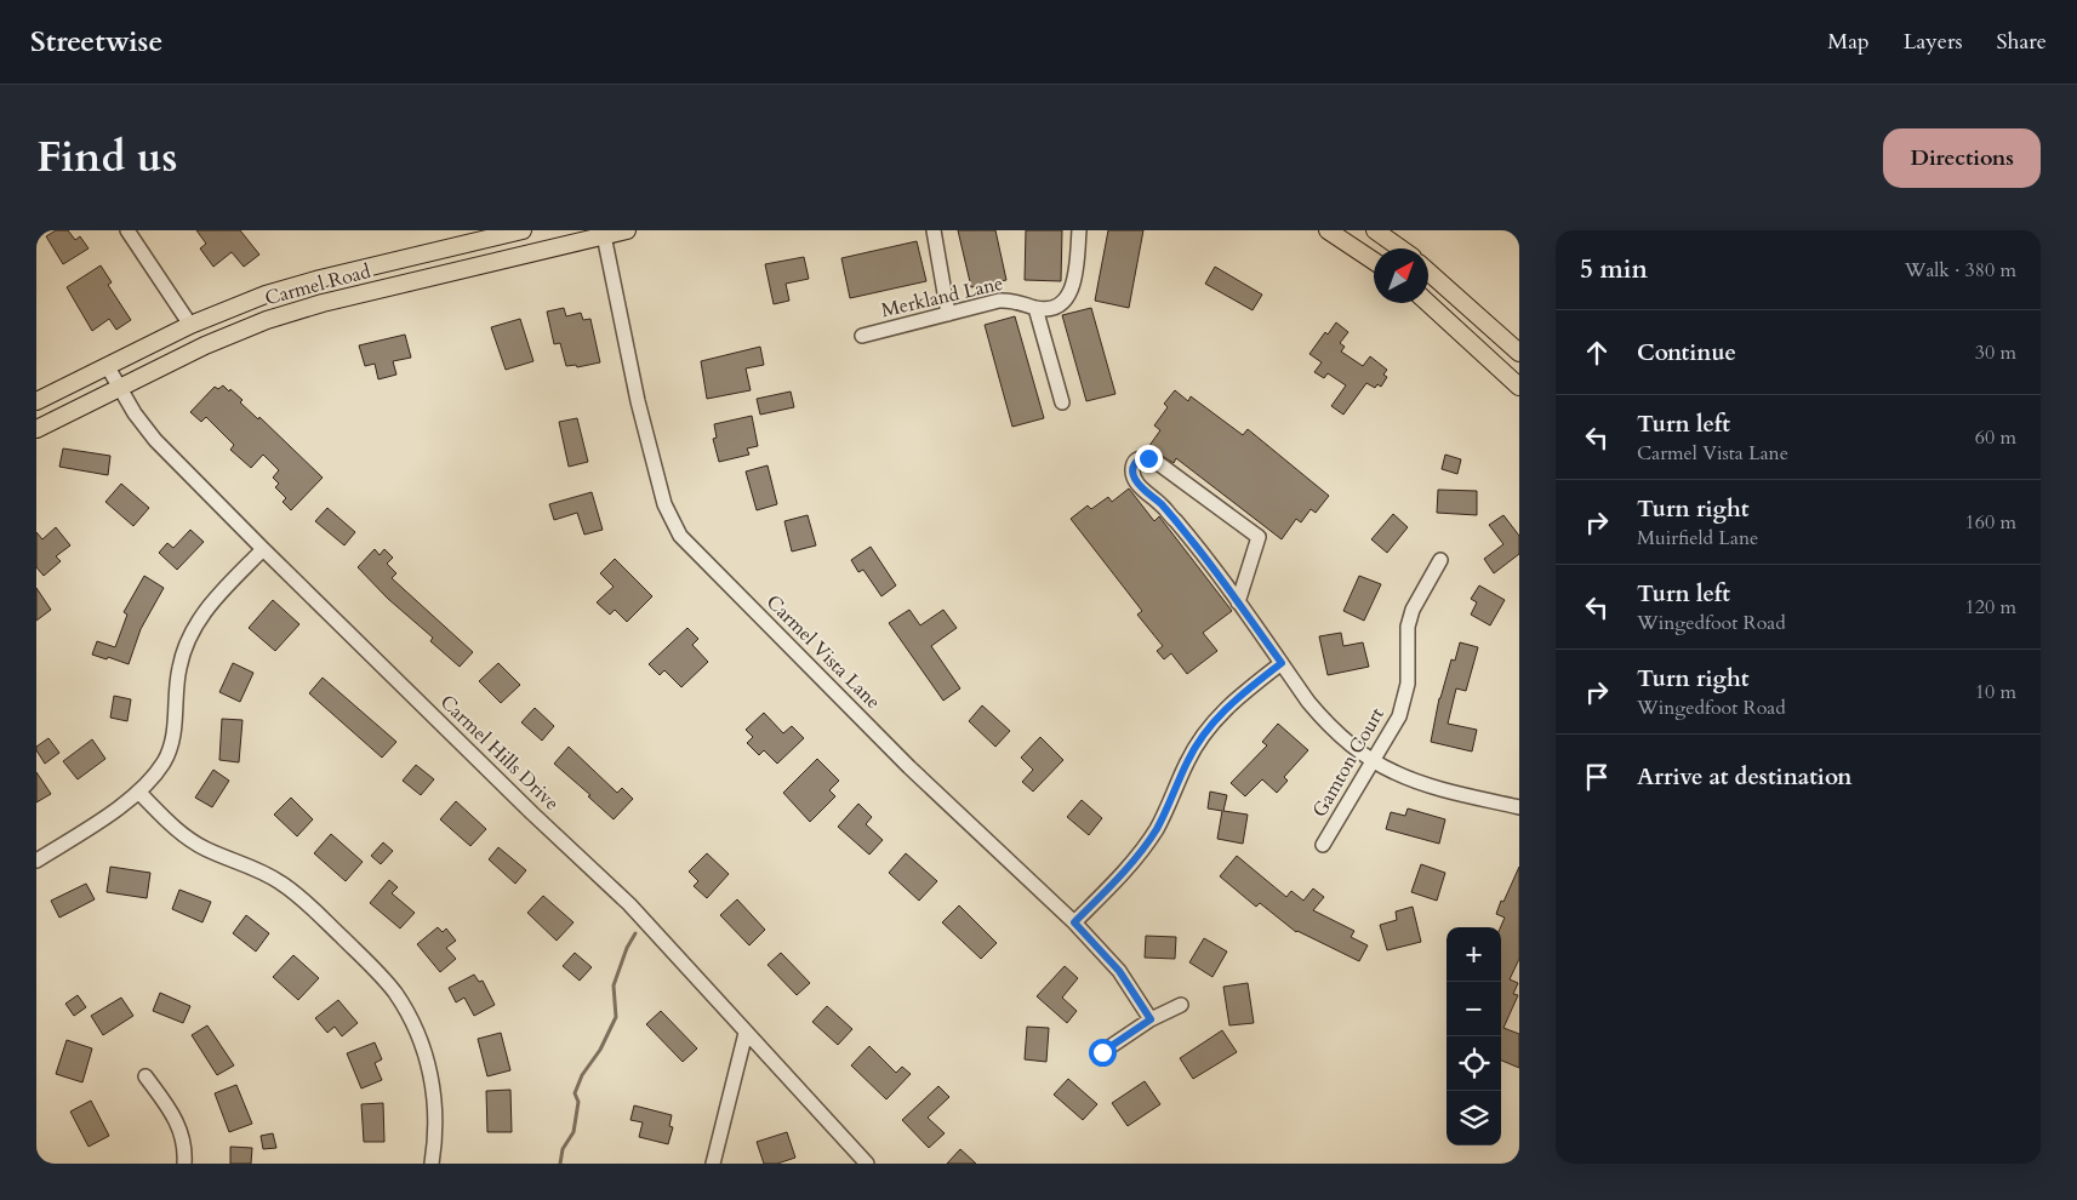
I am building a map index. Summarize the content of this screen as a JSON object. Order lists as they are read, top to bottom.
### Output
{
  "streets": {
    "main road": ["Carmel Road"],
    "street": [
      "Merkland Lane",
      "Carmel Vista Lane",
      "Carmel Hills Drive",
      "Gamton Court"
    ]
  },
  "crossings": [
    ["Carmel Road", "Carmel Vista Lane"],
    ["Carmel Road", "Carmel Hills Drive"]
  ],
  "north": "top right",
  "page": {
    "header": "Streetwise",
    "nav": ["Map", "Layers", "Share"],
    "title": "Find us",
    "buttons": "Directions",
    "heading": ["5 min", "Walk · 380 m"],
    "list": [
      ["Continue", "30 m"],
      ["Turn left", "Carmel Vista Lane", "60 m"],
      ["Turn right", "Muirfield Lane", "160 m"],
      ["Turn left", "Wingedfoot Road", "120 m"],
      ["Turn right", "Wingedfoot Road", "10 m"],
      "Arrive at destination"
    ],
    "map_buttons": ["+", "−"]
  }
}
